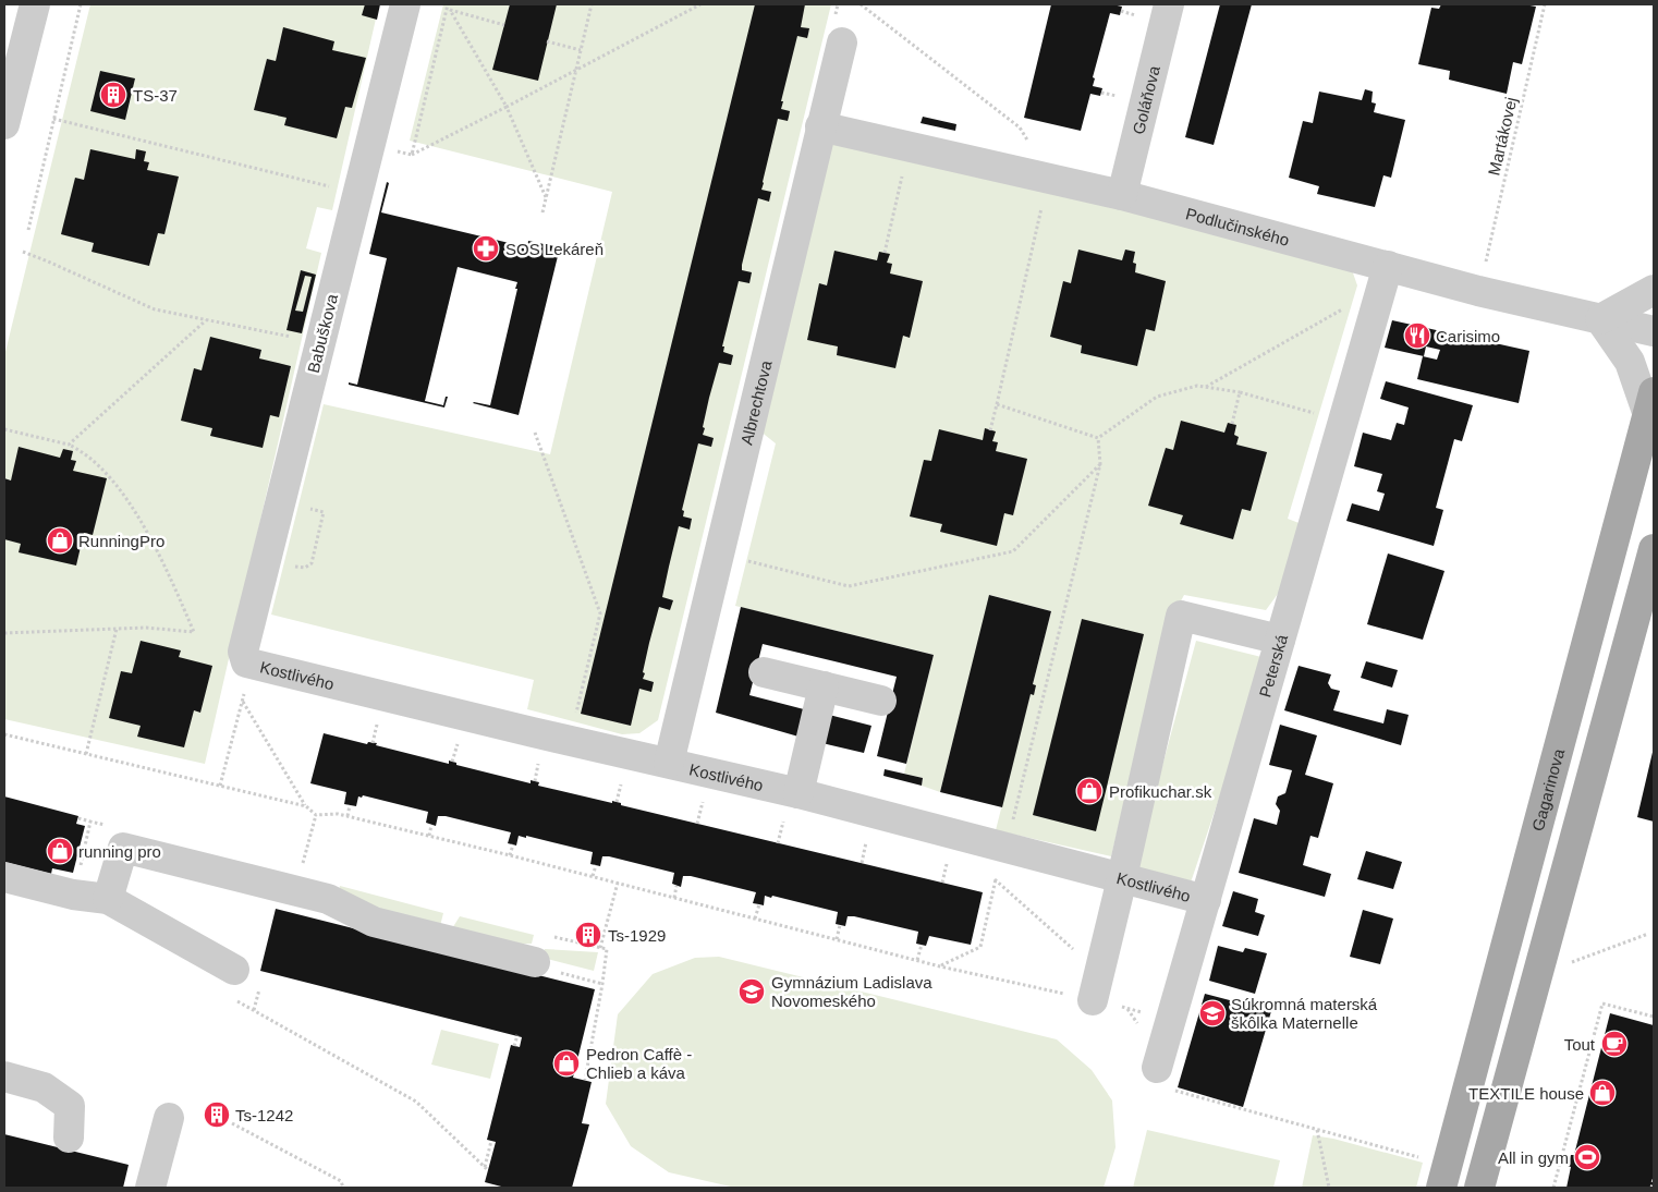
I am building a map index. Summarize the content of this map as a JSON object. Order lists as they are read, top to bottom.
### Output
{
  "streets": {
    "main road": ["Gagarinova"],
    "street": [
      "Goláňova",
      "Podlučinského",
      "Babuškova",
      "Albrechtova",
      "Peterská",
      "Kostlivého"
    ],
    "path": ["Martákovej"]
  },
  "crossings": [
    ["Goláňova", "Podlučinského"],
    ["Podlučinského", "Albrechtova"],
    ["Podlučinského", "Peterská"],
    ["Babuškova", "Kostlivého"],
    ["Albrechtova", "Kostlivého"],
    ["Peterská", "Kostlivého"]
  ],
  "places": {
    "building": ["TS-37", "Ts-1929", "Ts-1242"],
    "pharmacy": ["SOS Lekáreň"],
    "restaurant": ["Carisimo"],
    "shop": [
      "RunningPro",
      "Profikuchar.sk",
      "running pro",
      "Pedron Caffè - Chlieb a káva",
      "TEXTILE house"
    ],
    "school or university": ["Gymnázium Ladislava Novomeského", "Súkromná materská škôlka Maternelle"],
    "cafe": ["Tout"],
    "sports": ["All in gym"]
  }
}
